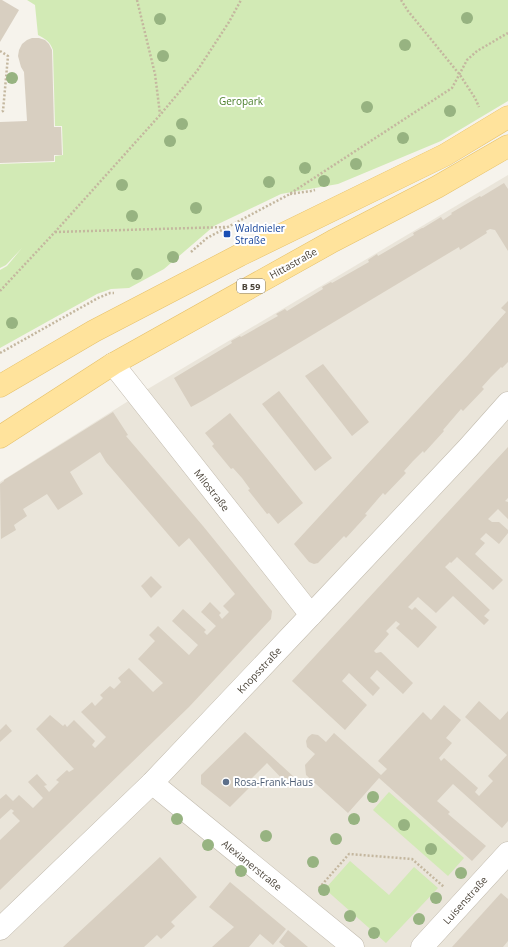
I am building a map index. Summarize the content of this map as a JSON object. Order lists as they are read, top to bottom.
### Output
{
  "streets": {
    "main road": ["Hittastraße", "B 59"],
    "street": [
      "Milostraße",
      "Knopsstraße",
      "Alexianerstraße",
      "Luisenstraße"
    ]
  },
  "crossings": [
    ["Hittastraße", "Milostraße"],
    ["Milostraße", "Knopsstraße"],
    ["Knopsstraße", "Alexianerstraße"]
  ],
  "parks": ["Geropark"],
  "places": {
    "transit": ["Waldnieler Straße"],
    "other": ["Rosa-Frank-Haus"]
  }
}
